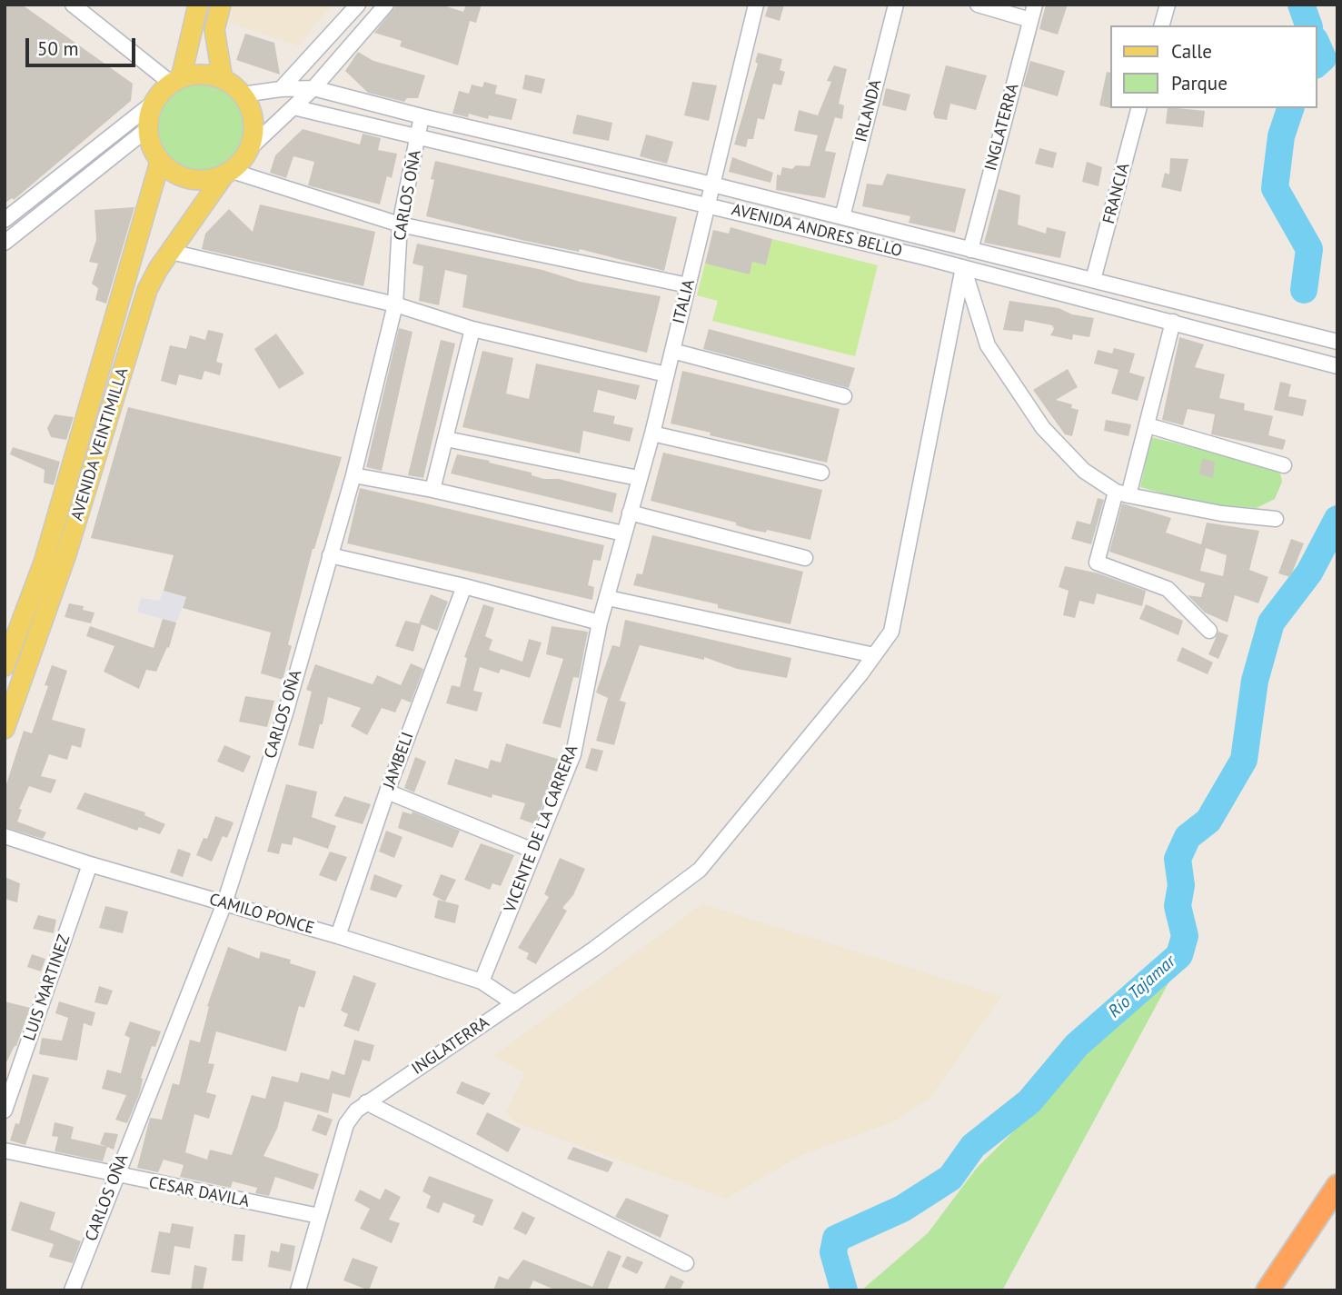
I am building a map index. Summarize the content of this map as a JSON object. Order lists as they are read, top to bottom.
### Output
{
  "streets": {
    "main road": ["AVENIDA VEINTIMILLA"],
    "street": [
      "IRLANDA",
      "INGLATERRA",
      "FRANCIA",
      "CARLOS OÑA",
      "AVENIDA ANDRES BELLO",
      "ITALIA",
      "JAMBELI",
      "VICENTE DE LA CARRERA",
      "CAMILO PONCE",
      "LUIS MARTINEZ",
      "CESAR DAVILA"
    ]
  },
  "crossings": [
    ["IRLANDA", "AVENIDA ANDRES BELLO"],
    ["INGLATERRA", "AVENIDA ANDRES BELLO"],
    ["INGLATERRA", "CAMILO PONCE"],
    ["INGLATERRA", "CESAR DAVILA"],
    ["FRANCIA", "AVENIDA ANDRES BELLO"],
    ["CARLOS OÑA", "AVENIDA ANDRES BELLO"],
    ["CARLOS OÑA", "CAMILO PONCE"],
    ["CARLOS OÑA", "CESAR DAVILA"],
    ["AVENIDA ANDRES BELLO", "ITALIA"],
    ["AVENIDA ANDRES BELLO", "AVENIDA VEINTIMILLA"],
    ["ITALIA", "VICENTE DE LA CARRERA"],
    ["JAMBELI", "CAMILO PONCE"],
    ["VICENTE DE LA CARRERA", "CAMILO PONCE"],
    ["CAMILO PONCE", "LUIS MARTINEZ"]
  ],
  "water": ["Río Tajamar"],
  "legend": ["Calle", "Parque"],
  "scale_bar": "50 m"
}
